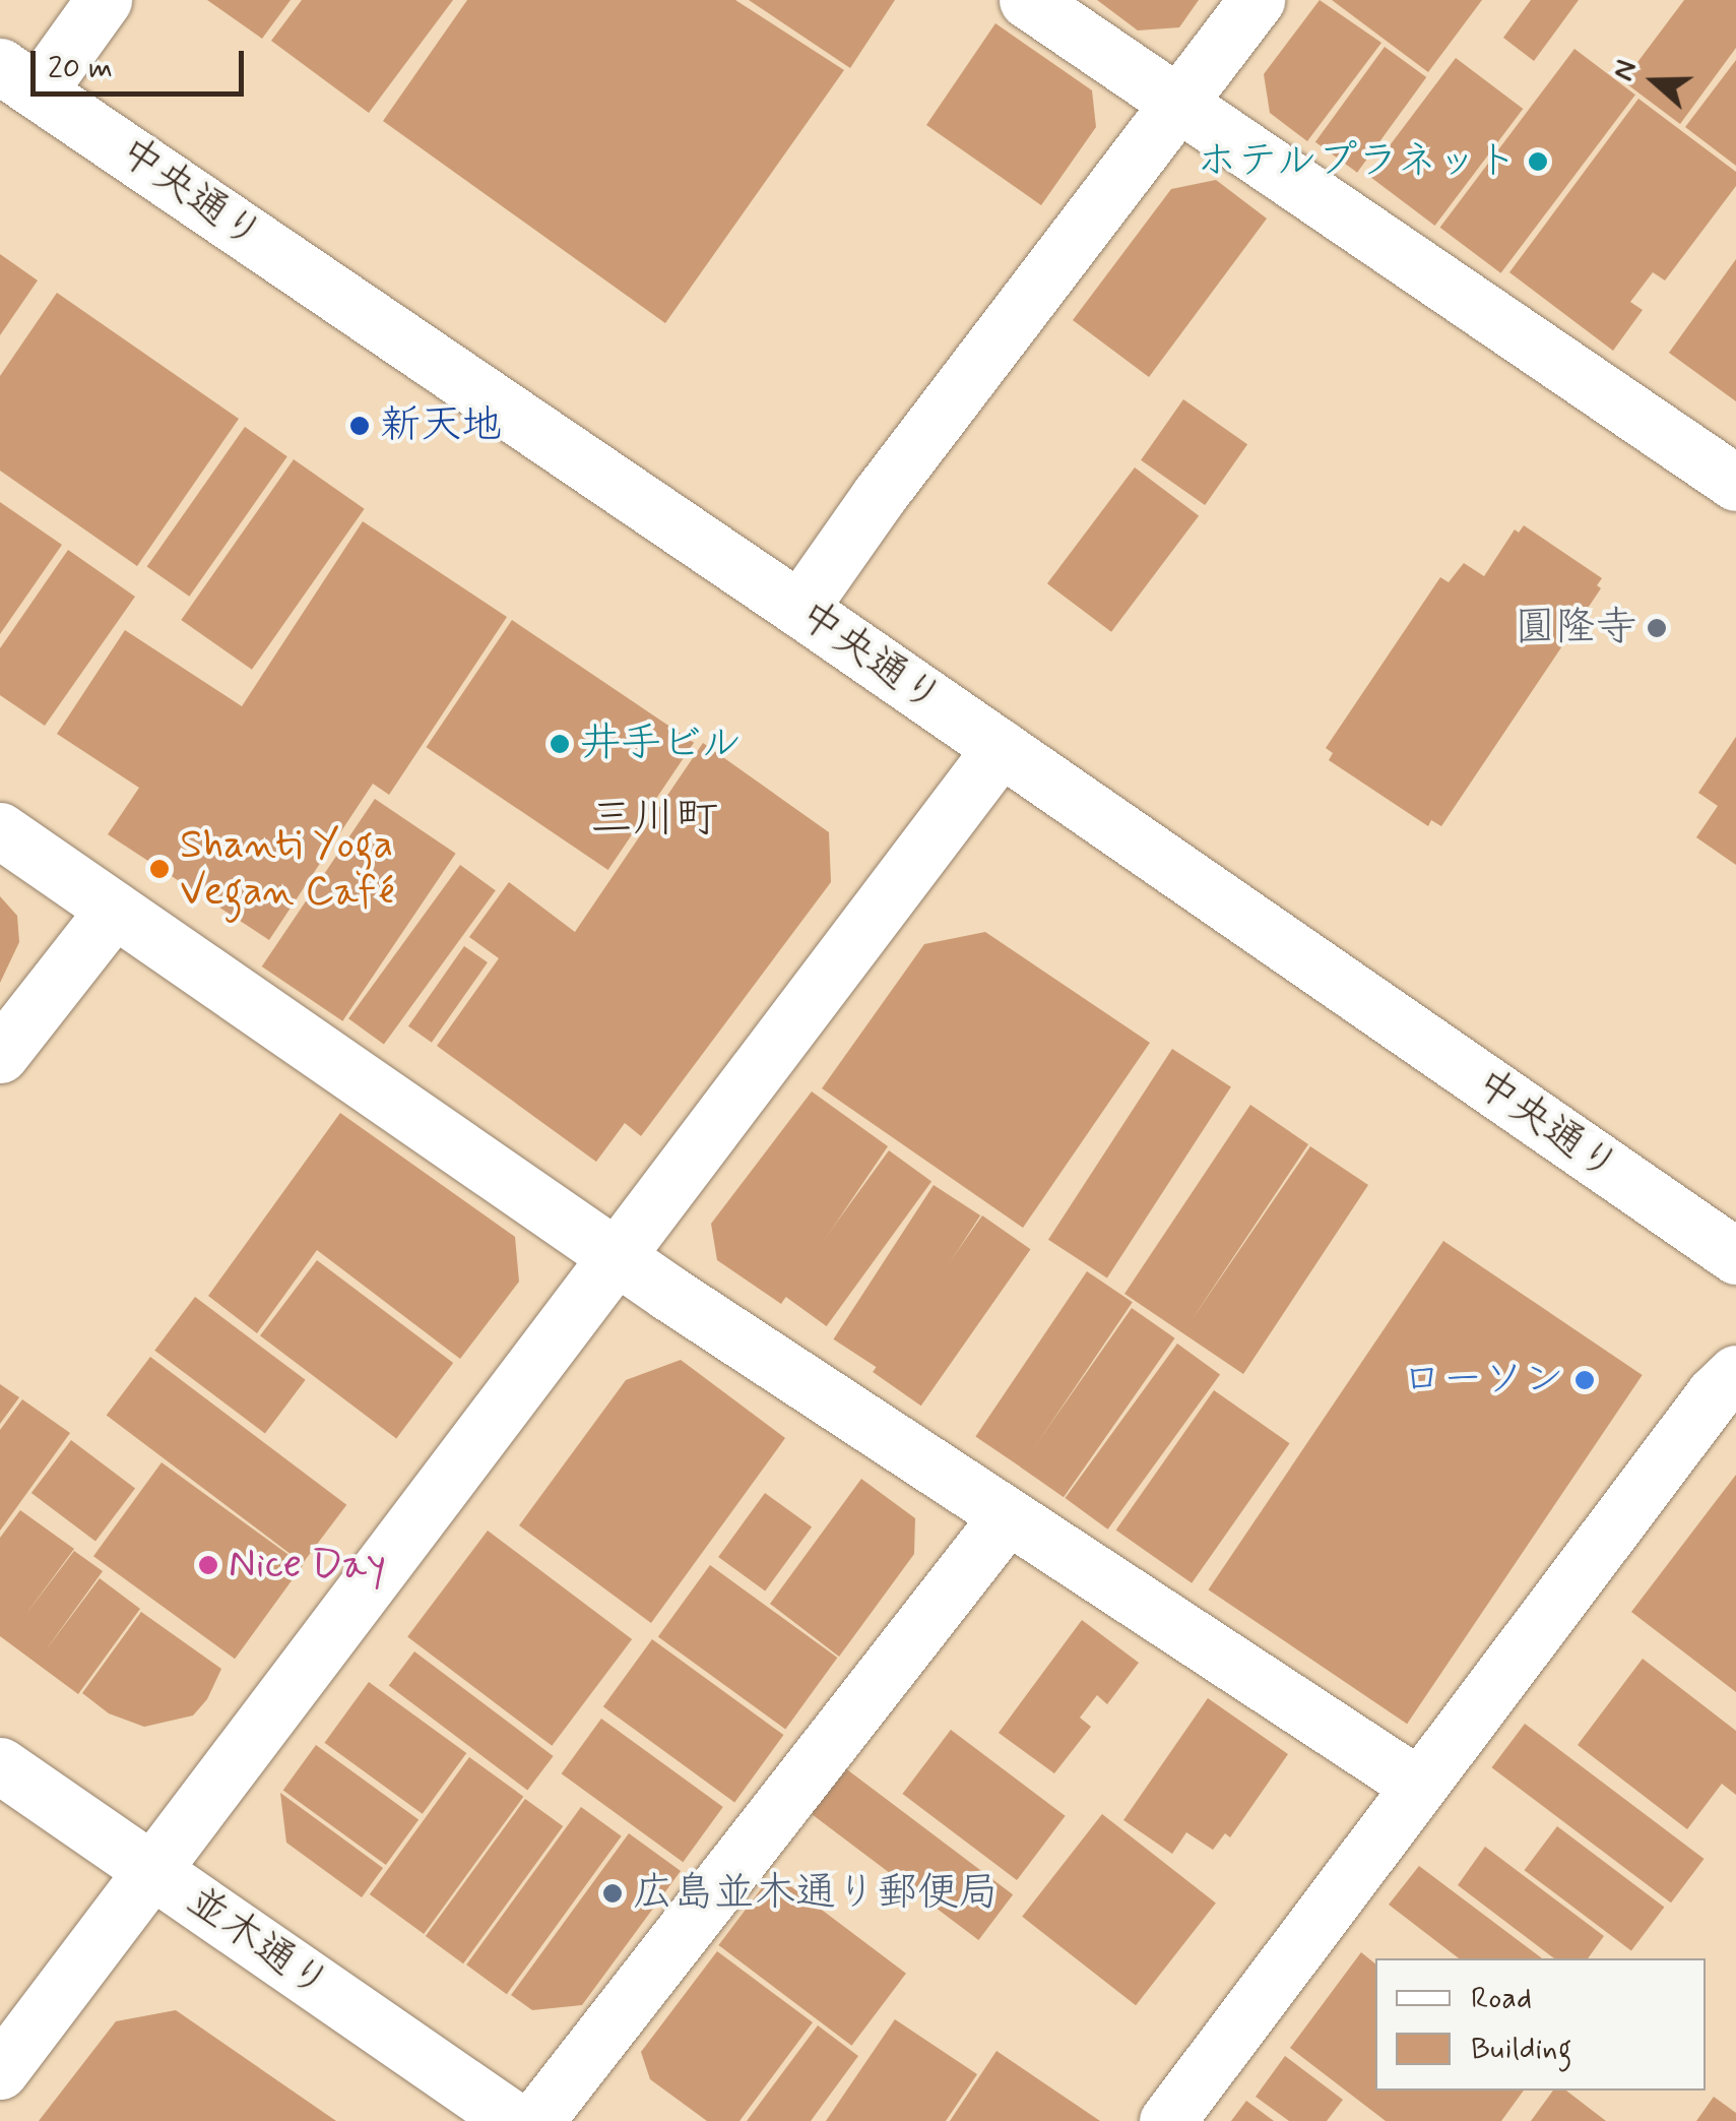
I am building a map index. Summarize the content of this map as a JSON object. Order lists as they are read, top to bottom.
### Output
{
  "streets": {
    "street": ["中央通り", "並木通り"]
  },
  "districts": ["三川町"],
  "places": [
    "ホテルプラネット",
    "新天地",
    "圓隆寺",
    "井手ビル",
    "Shanti Yoga Vegan Café",
    "ローソン",
    "Nice Day",
    "広島並木通り郵便局"
  ],
  "legend": ["Road", "Building"],
  "scale_bar": "20 m",
  "north": "left"
}
